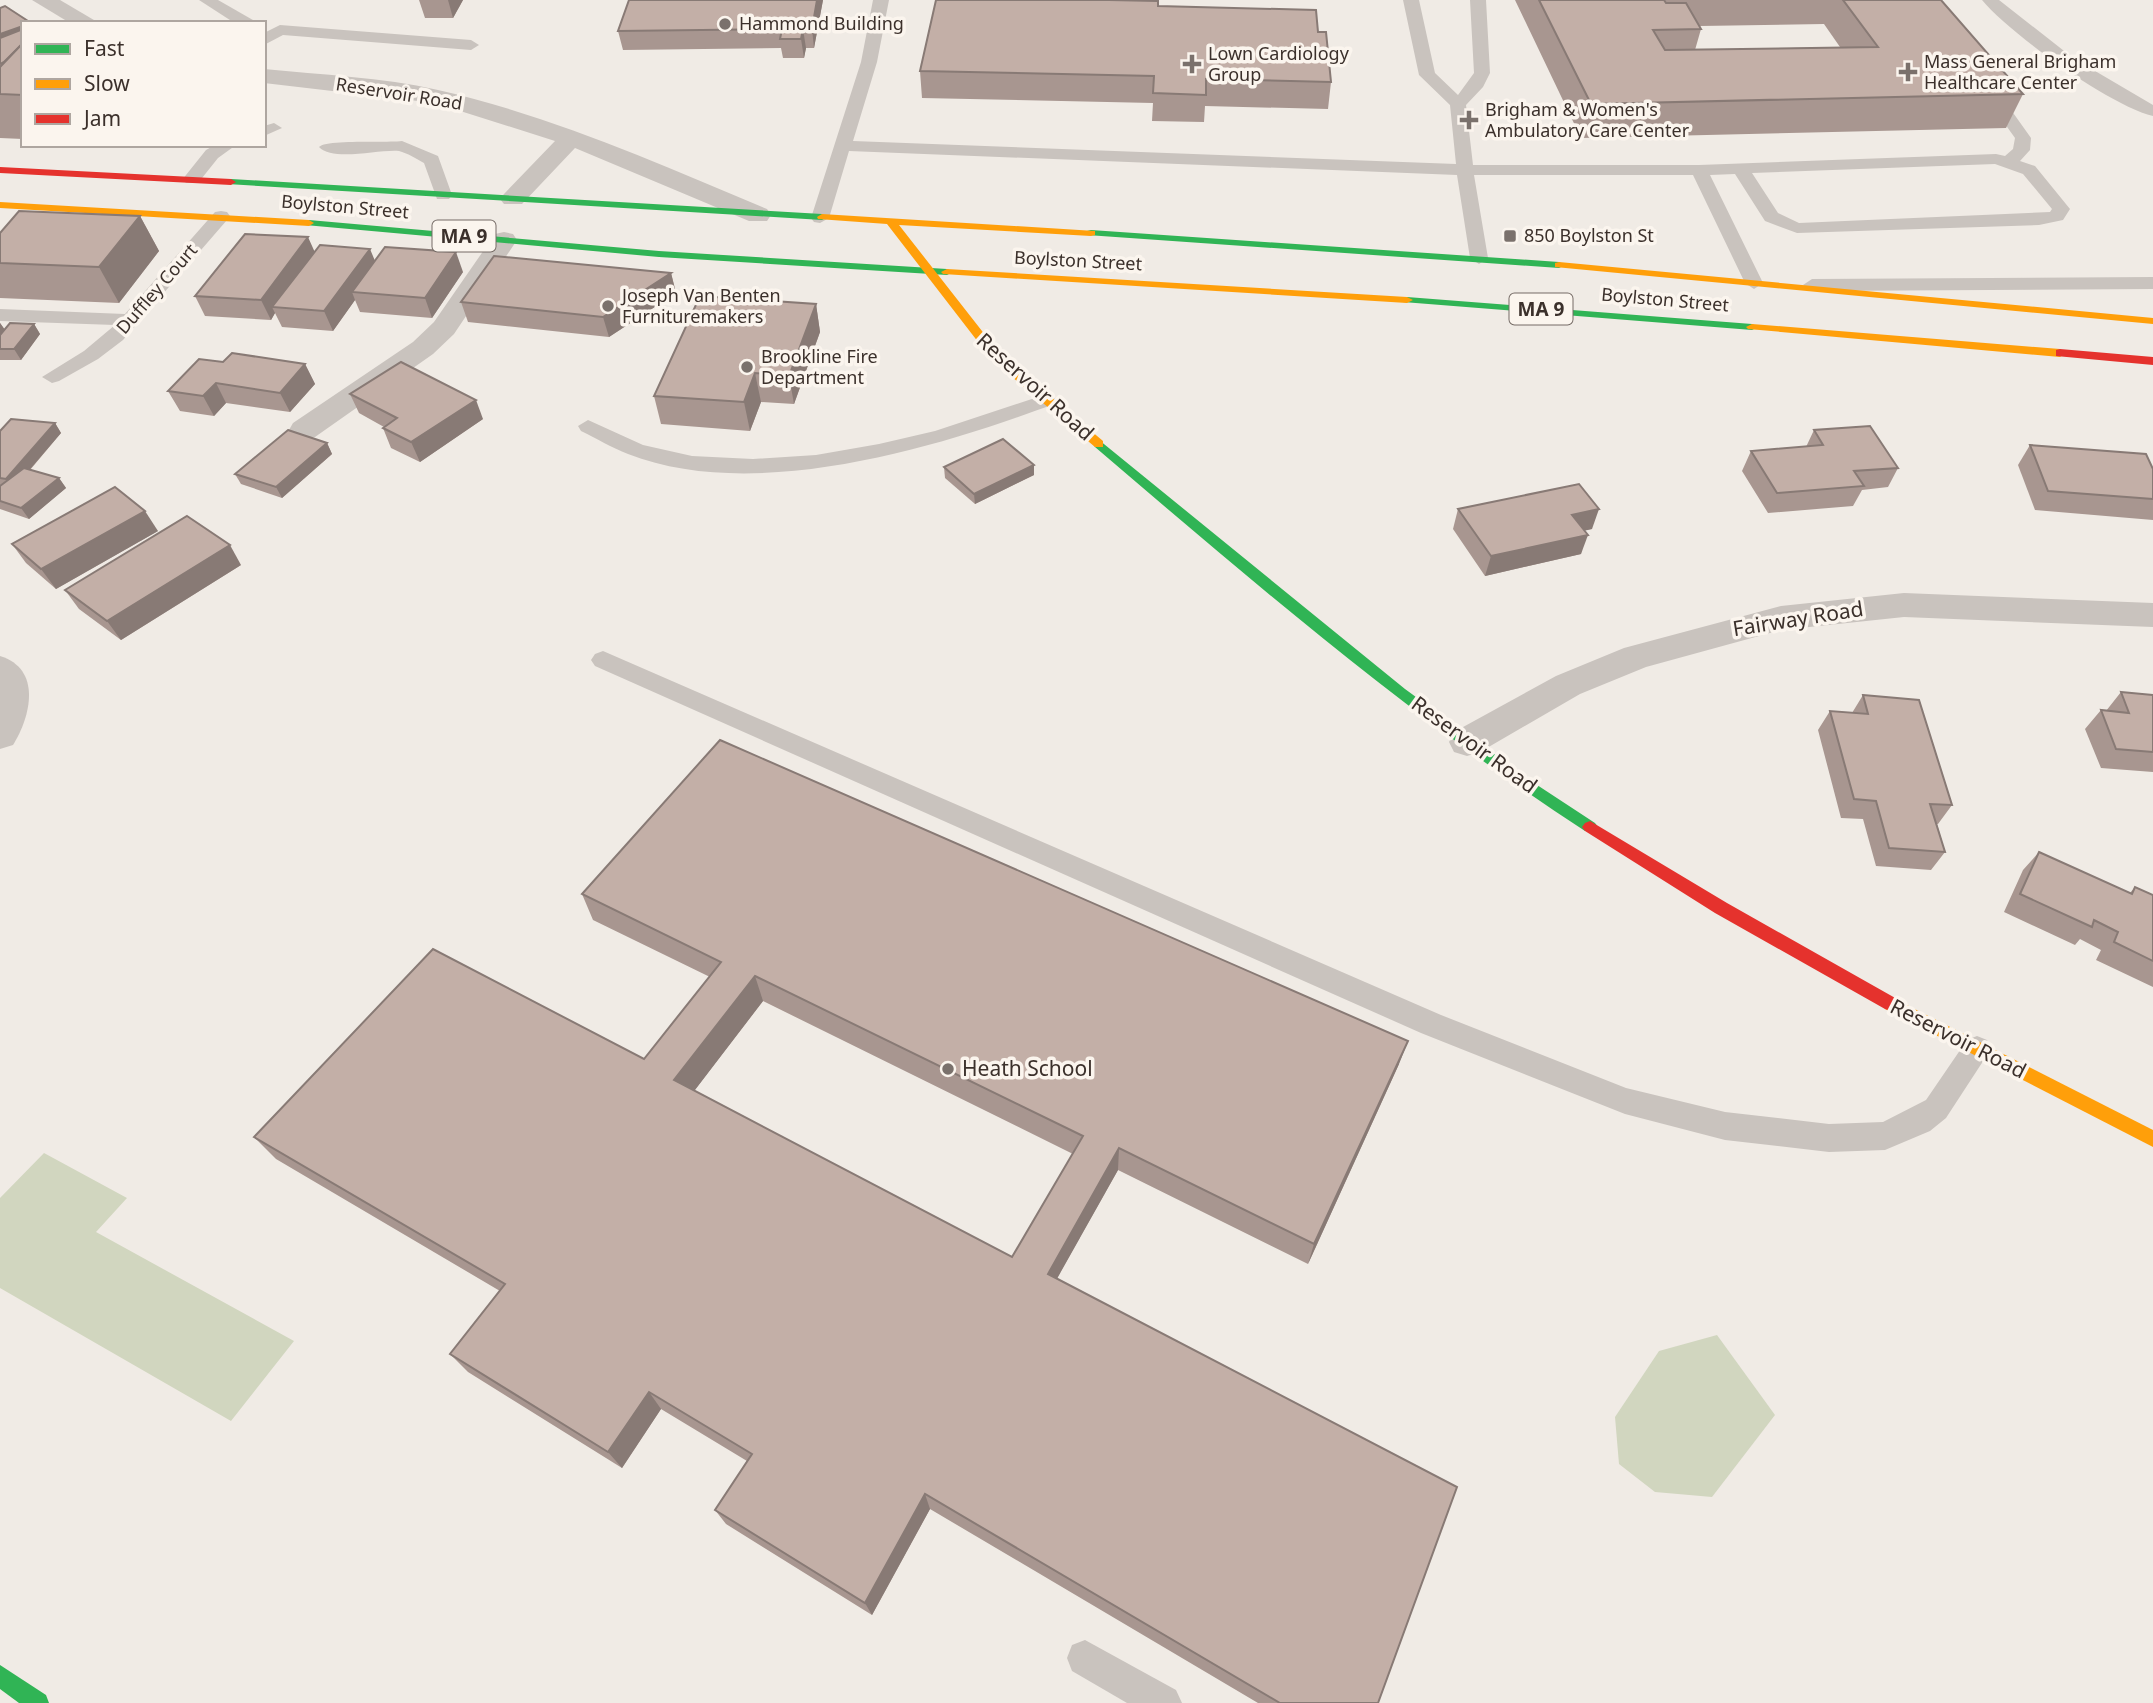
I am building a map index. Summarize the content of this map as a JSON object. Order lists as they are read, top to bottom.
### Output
{
  "streets": {
    "main road": ["Reservoir Road", "Boylston Street", "MA 9"],
    "street": ["Fairway Road"],
    "lane": ["Duffley Court"]
  },
  "crossings": [
    ["Reservoir Road", "Boylston Street"],
    ["Reservoir Road", "Fairway Road"],
    ["Boylston Street", "Duffley Court"]
  ],
  "places": {
    "other": [
      "Hammond Building",
      "Joseph Van Benten Furnituremakers",
      "Brookline Fire Department",
      "Heath School"
    ],
    "health": ["Lown Cardiology Group", "Mass General Brigham Healthcare Center", "Brigham & Women's Ambulatory Care Center"],
    "transit": ["850 Boylston St"]
  },
  "legend": ["Fast", "Slow", "Jam"]
}
